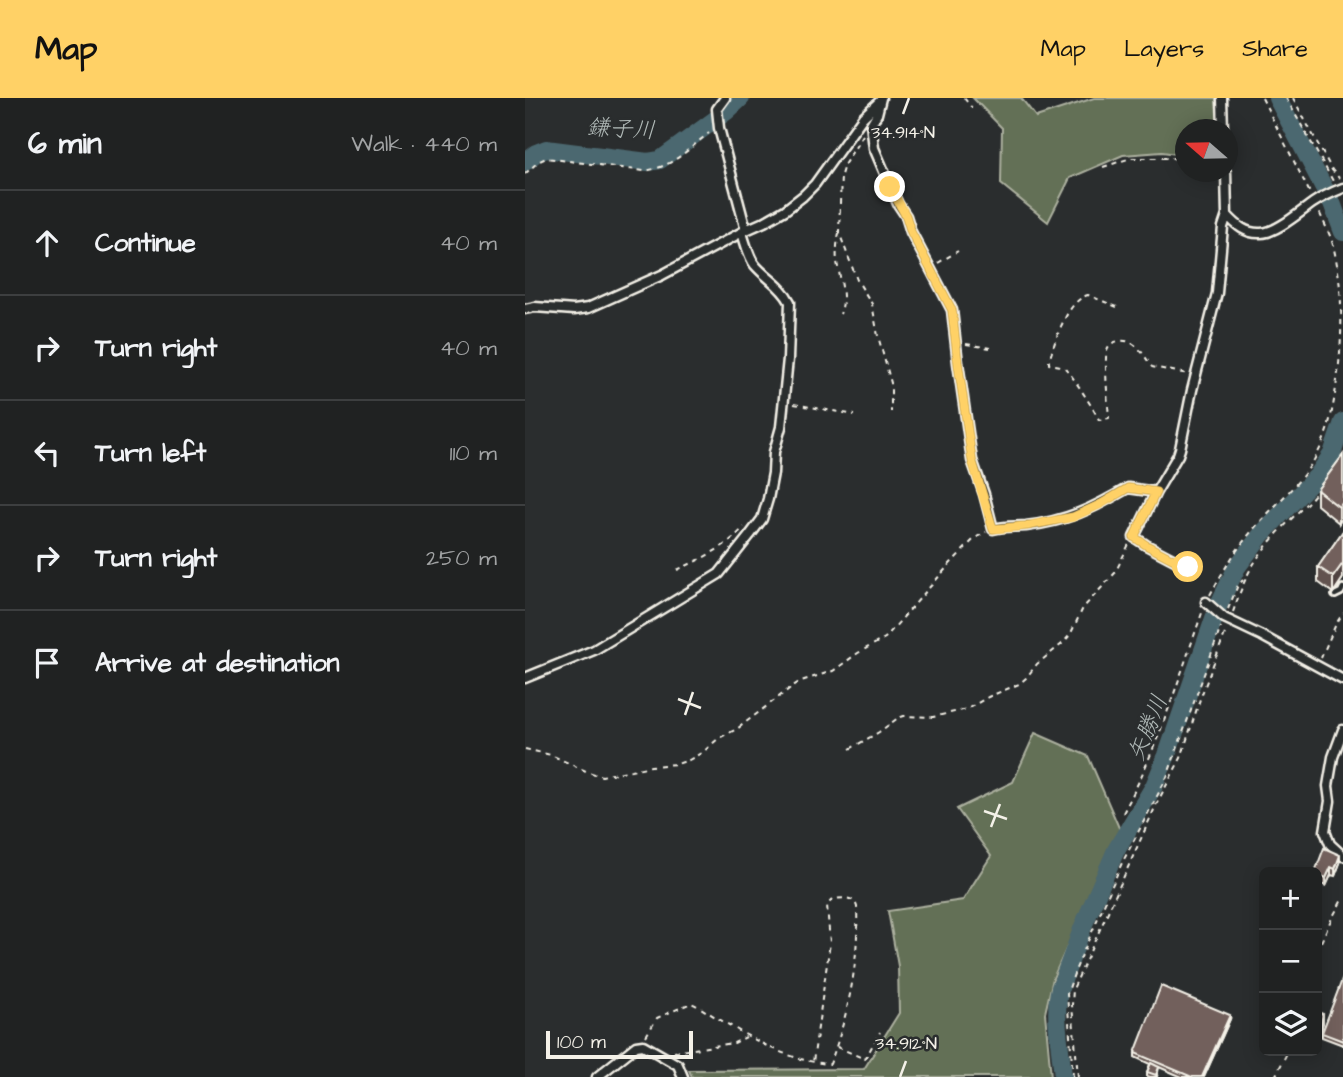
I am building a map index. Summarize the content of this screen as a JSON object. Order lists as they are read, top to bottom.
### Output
{
  "water": ["鎌子川", "矢勝川"],
  "scale_bar": "100 m",
  "north": "left",
  "page": {
    "header": "Map",
    "nav": ["Map", "Layers", "Share"],
    "heading": ["6 min", "Walk · 440 m"],
    "list": [
      ["Continue", "40 m"],
      ["Turn right", "40 m"],
      ["Turn left", "110 m"],
      ["Turn right", "250 m"],
      "Arrive at destination"
    ],
    "map_buttons": ["+", "−"],
    "scale": "100 m"
  },
  "coordinates": ["34.914°N", "34.912°N"]
}
